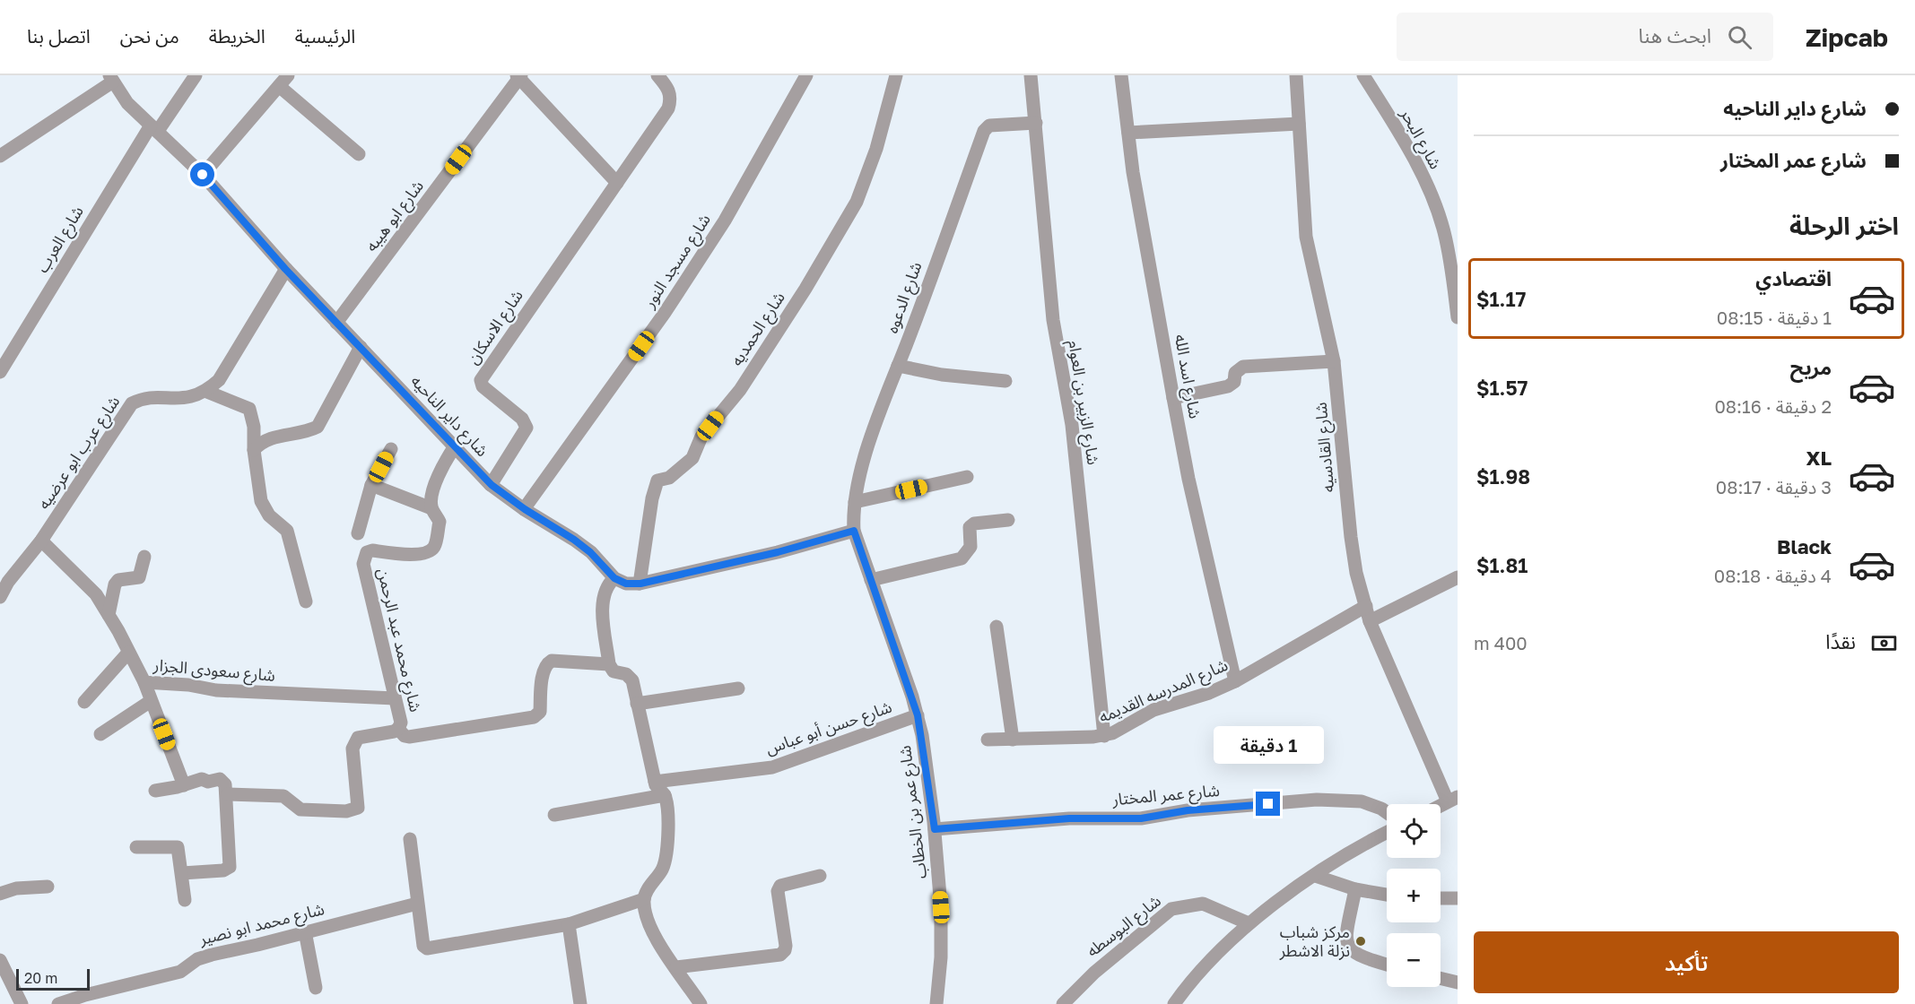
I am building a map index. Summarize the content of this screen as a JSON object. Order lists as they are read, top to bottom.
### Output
{
  "streets": {
    "street": [
      "شارع البحر",
      "شارع ابو هيبه",
      "شارع العرب",
      "شارع مسجد النور",
      "شارع الدعوه",
      "شارع الاسكان",
      "شارع الحمديه",
      "شارع اسد الله",
      "شارع الزبير بن العوام",
      "شارع داير الناحيه",
      "شارع القادسيه",
      "شارع عرب ابو عرضيه",
      "شارع محمد عبد الرحمن",
      "شارع سعودى الجزار",
      "شارع المدرسه القديمه",
      "شارع حسن أبو عباس",
      "شارع عمر المختار",
      "شارع عمر بن الخطاب",
      "شارع محمد ابو نصير",
      "شارع البوسطه"
    ]
  },
  "crossings": [
    ["شارع ابو هيبه", "شارع داير الناحيه"],
    ["شارع العرب", "شارع داير الناحيه"],
    ["شارع مسجد النور", "شارع داير الناحيه"],
    ["شارع الدعوه", "شارع الزبير بن العوام"],
    ["شارع الدعوه", "شارع عمر بن الخطاب"],
    ["شارع الاسكان", "شارع داير الناحيه"],
    ["شارع اسد الله", "شارع المدرسه القديمه"],
    ["شارع الزبير بن العوام", "شارع المدرسه القديمه"],
    ["شارع داير الناحيه", "شارع محمد عبد الرحمن"],
    ["شارع القادسيه", "شارع المدرسه القديمه"],
    ["شارع عرب ابو عرضيه", "شارع سعودى الجزار"],
    ["شارع محمد عبد الرحمن", "شارع سعودى الجزار"],
    ["شارع حسن أبو عباس", "شارع عمر بن الخطاب"],
    ["شارع عمر المختار", "شارع عمر بن الخطاب"]
  ],
  "places": ["مركز شباب نزلة الاشطر"],
  "scale_bar": "20 m",
  "page": {
    "header": "Zipcab",
    "search": "ابحث هنا",
    "nav": [
      "الرئيسية",
      "الخريطة",
      "من نحن",
      "اتصل بنا"
    ],
    "banner": ["شارع داير الناحيه", "شارع عمر المختار"],
    "heading": "اختر الرحلة",
    "list": [
      {
        "name": "اقتصادي",
        "note": "1 دقيقة · 08:15",
        "value": "$1.17"
      },
      {
        "name": "مريح",
        "note": "2 دقيقة · 08:16",
        "value": "$1.57"
      },
      {
        "name": "XL",
        "note": "3 دقيقة · 08:17",
        "value": "$1.98"
      },
      {
        "name": "Black",
        "note": "4 دقيقة · 08:18",
        "value": "$1.81"
      }
    ],
    "pay": ["نقدًا", "400 m"],
    "bubble": "1 دقيقة",
    "map_buttons": ["+", "−"],
    "buttons": "تأكيد",
    "scale": "20 m"
  }
}
